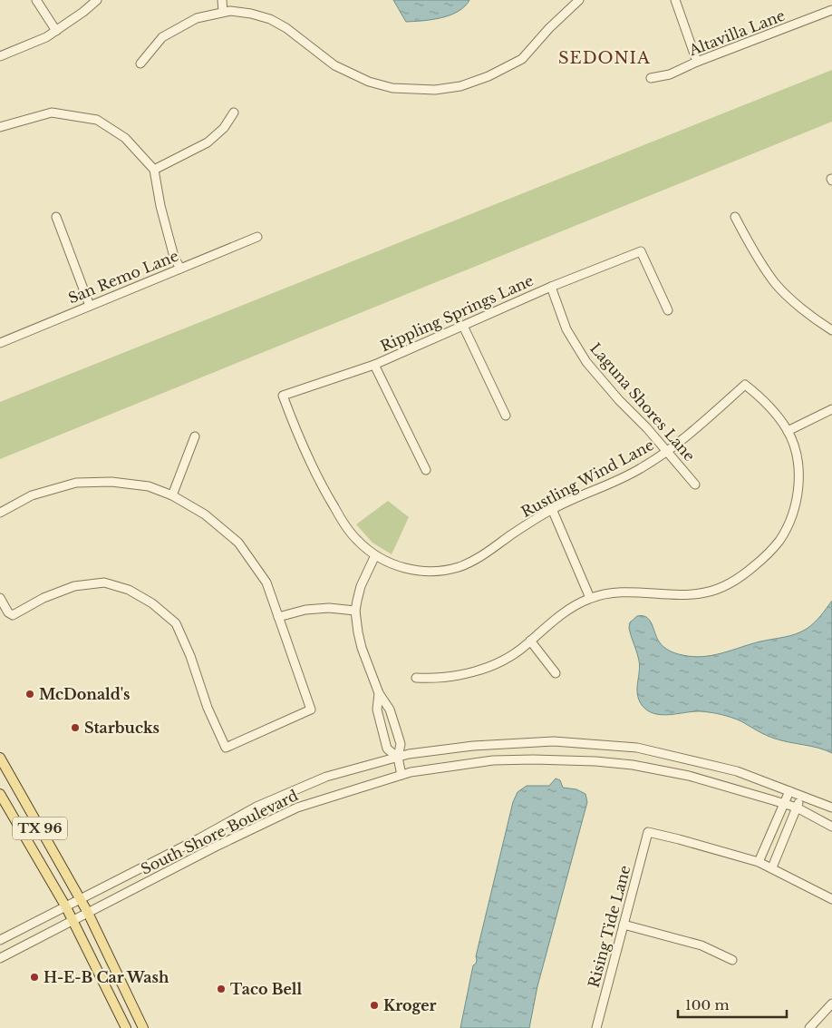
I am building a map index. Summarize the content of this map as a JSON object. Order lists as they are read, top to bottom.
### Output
{
  "streets": {
    "main road": ["TX 96"],
    "street": [
      "Altavilla Lane",
      "San Remo Lane",
      "Rippling Springs Lane",
      "Laguna Shores Lane",
      "Rustling Wind Lane",
      "South Shore Boulevard",
      "Rising Tide Lane"
    ]
  },
  "crossings": [
    ["Rippling Springs Lane", "Laguna Shores Lane"],
    ["Rippling Springs Lane", "Rustling Wind Lane"],
    ["Laguna Shores Lane", "Rustling Wind Lane"],
    ["TX 96", "South Shore Boulevard"]
  ],
  "districts": ["SEDONIA"],
  "places": [
    "McDonald's",
    "Starbucks",
    "H-E-B Car Wash",
    "Taco Bell",
    "Kroger"
  ],
  "scale_bar": "100 m"
}
